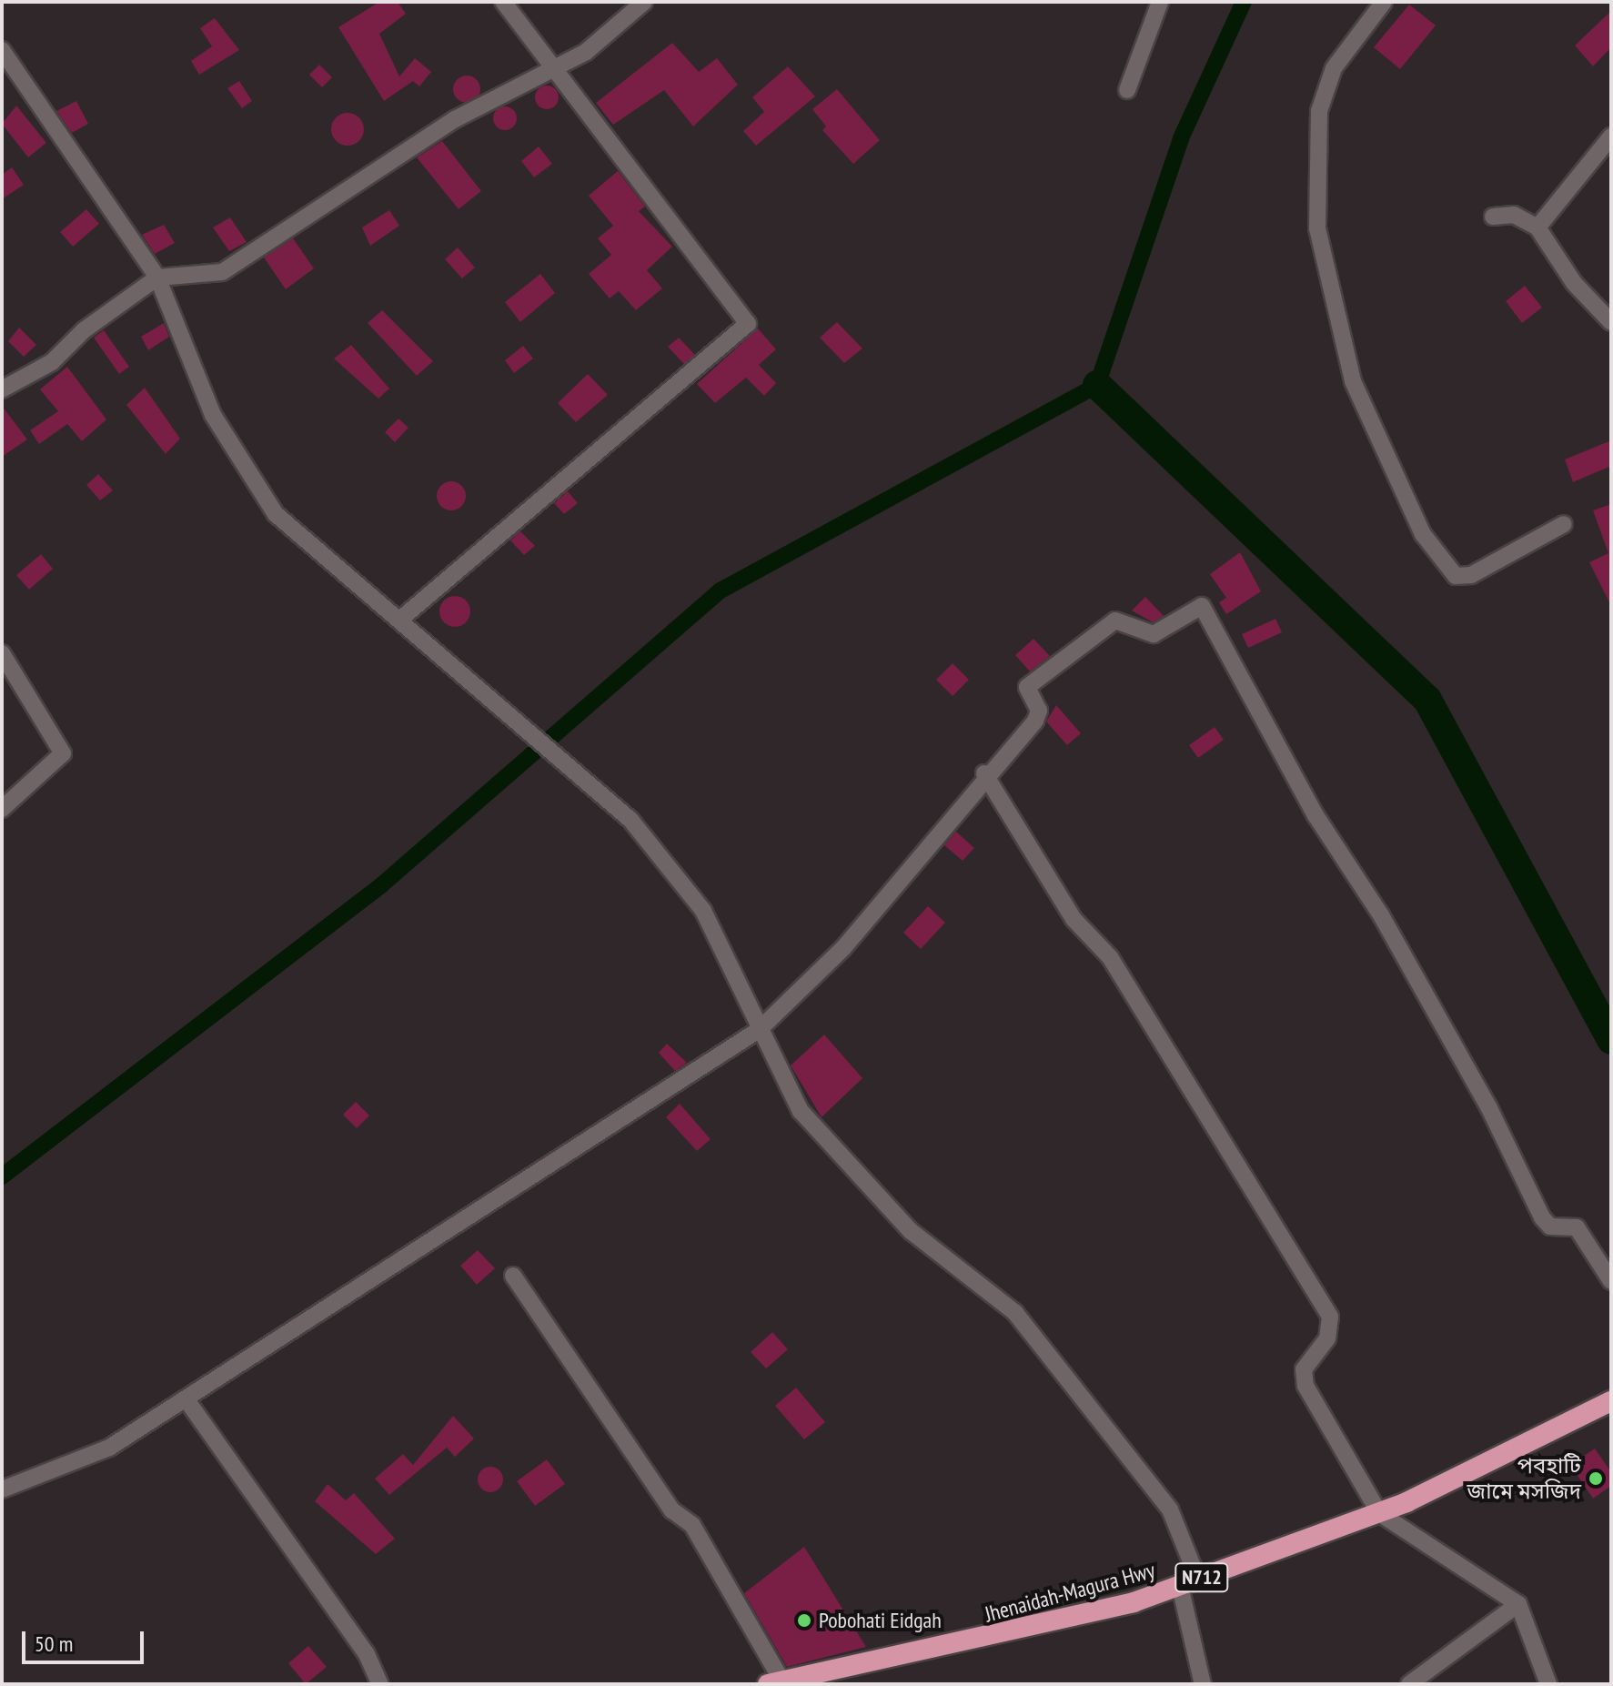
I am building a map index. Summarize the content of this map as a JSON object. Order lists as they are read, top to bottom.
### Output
{
  "streets": {
    "highway": ["N712", "Jhenaidah-Magura Hwy"]
  },
  "places": ["পবহাটি জামে মসজিদ", "Pobohati Eidgah"],
  "scale_bar": "50 m"
}
